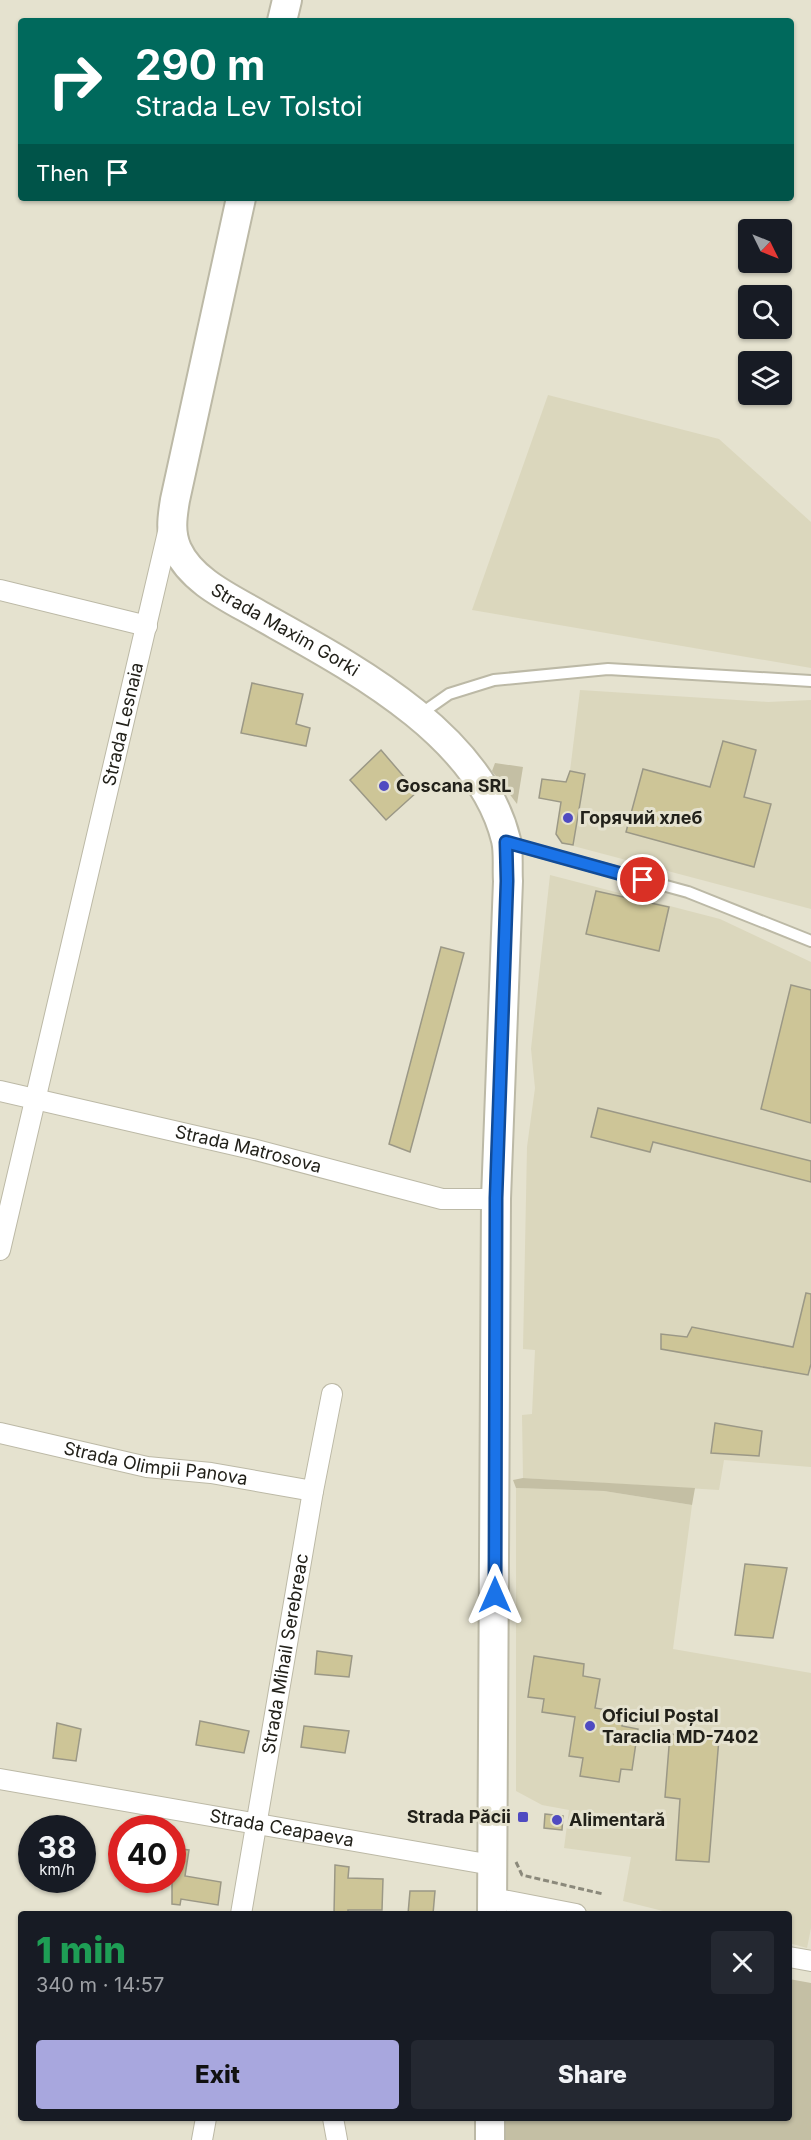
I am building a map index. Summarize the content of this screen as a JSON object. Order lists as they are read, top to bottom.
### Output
{
  "streets": {
    "street": [
      "Strada Maxim Gorki",
      "Strada Lesnaia",
      "Strada Matrosova",
      "Strada Olimpii Panova",
      "Strada Mihail Serebreac",
      "Strada Ceapaeva"
    ]
  },
  "crossings": [
    ["Strada Maxim Gorki", "Strada Lesnaia"],
    ["Strada Maxim Gorki", "Strada Matrosova"],
    ["Strada Maxim Gorki", "Strada Ceapaeva"],
    ["Strada Lesnaia", "Strada Matrosova"],
    ["Strada Olimpii Panova", "Strada Mihail Serebreac"],
    ["Strada Mihail Serebreac", "Strada Ceapaeva"]
  ],
  "places": {
    "other": [
      "Goscana SRL",
      "Горячий хлеб",
      "Oficiul Poștal Taraclia MD-7402",
      "Alimentară"
    ],
    "transit": ["Strada Păcii"]
  },
  "north": "bottom right",
  "page": {
    "turn": ["290 m", "Strada Lev Tolstoi"],
    "then": "Then",
    "speed": "38 km/h",
    "limit": "40",
    "heading": ["1 min", "340 m · 14:57"],
    "buttons": ["Exit", "Share"]
  }
}
